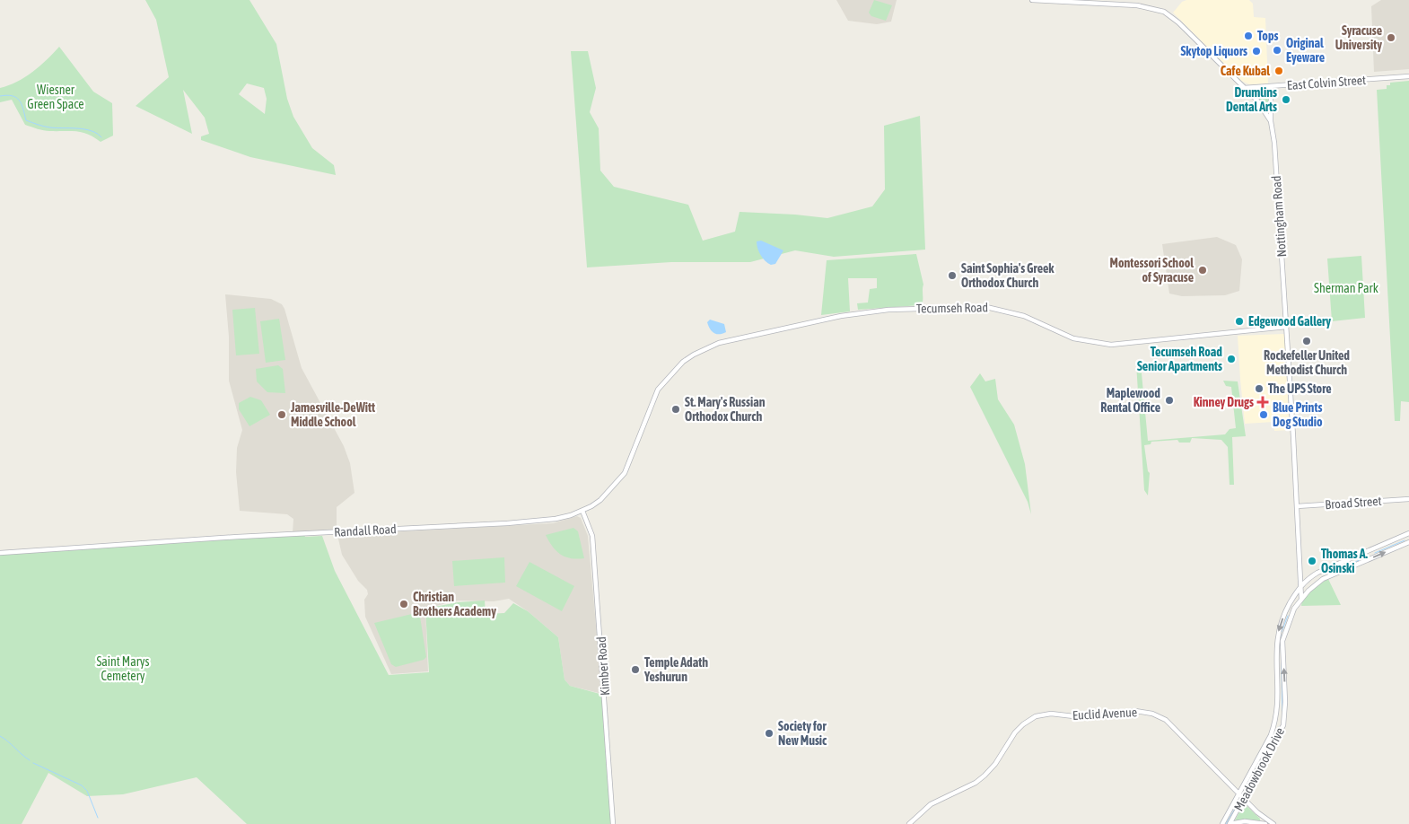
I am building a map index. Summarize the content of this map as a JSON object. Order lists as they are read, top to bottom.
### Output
{
  "streets": {
    "street": [
      "East Colvin Street",
      "Nottingham Road",
      "Tecumseh Road",
      "Broad Street",
      "Randall Road",
      "Kimber Road",
      "Euclid Avenue",
      "Meadowbrook Drive"
    ]
  },
  "crossings": [
    ["East Colvin Street", "Nottingham Road"],
    ["Nottingham Road", "Tecumseh Road"],
    ["Nottingham Road", "Broad Street"],
    ["Nottingham Road", "Meadowbrook Drive"],
    ["Tecumseh Road", "Randall Road"],
    ["Randall Road", "Kimber Road"],
    ["Euclid Avenue", "Meadowbrook Drive"]
  ],
  "parks": ["Wiesner Green Space", "Sherman Park", "Saint Marys Cemetery"],
  "places": {
    "other": [
      "Tops",
      "Syracuse University",
      "Original Eyeware",
      "Skytop Liquors",
      "Cafe Kubal",
      "Drumlins Dental Arts",
      "Montessori School of Syracuse",
      "Saint Sophia's Greek Orthodox Church",
      "Edgewood Gallery",
      "Rockefeller United Methodist Church",
      "Tecumseh Road Senior Apartments",
      "The UPS Store",
      "Maplewood Rental Office",
      "St. Mary's Russian Orthodox Church",
      "Jamesville-DeWitt Middle School",
      "Blue Prints Dog Studio",
      "Thomas A. Osinski",
      "Christian Brothers Academy",
      "Temple Adath Yeshurun",
      "Society for New Music"
    ],
    "health": ["Kinney Drugs"]
  }
}
